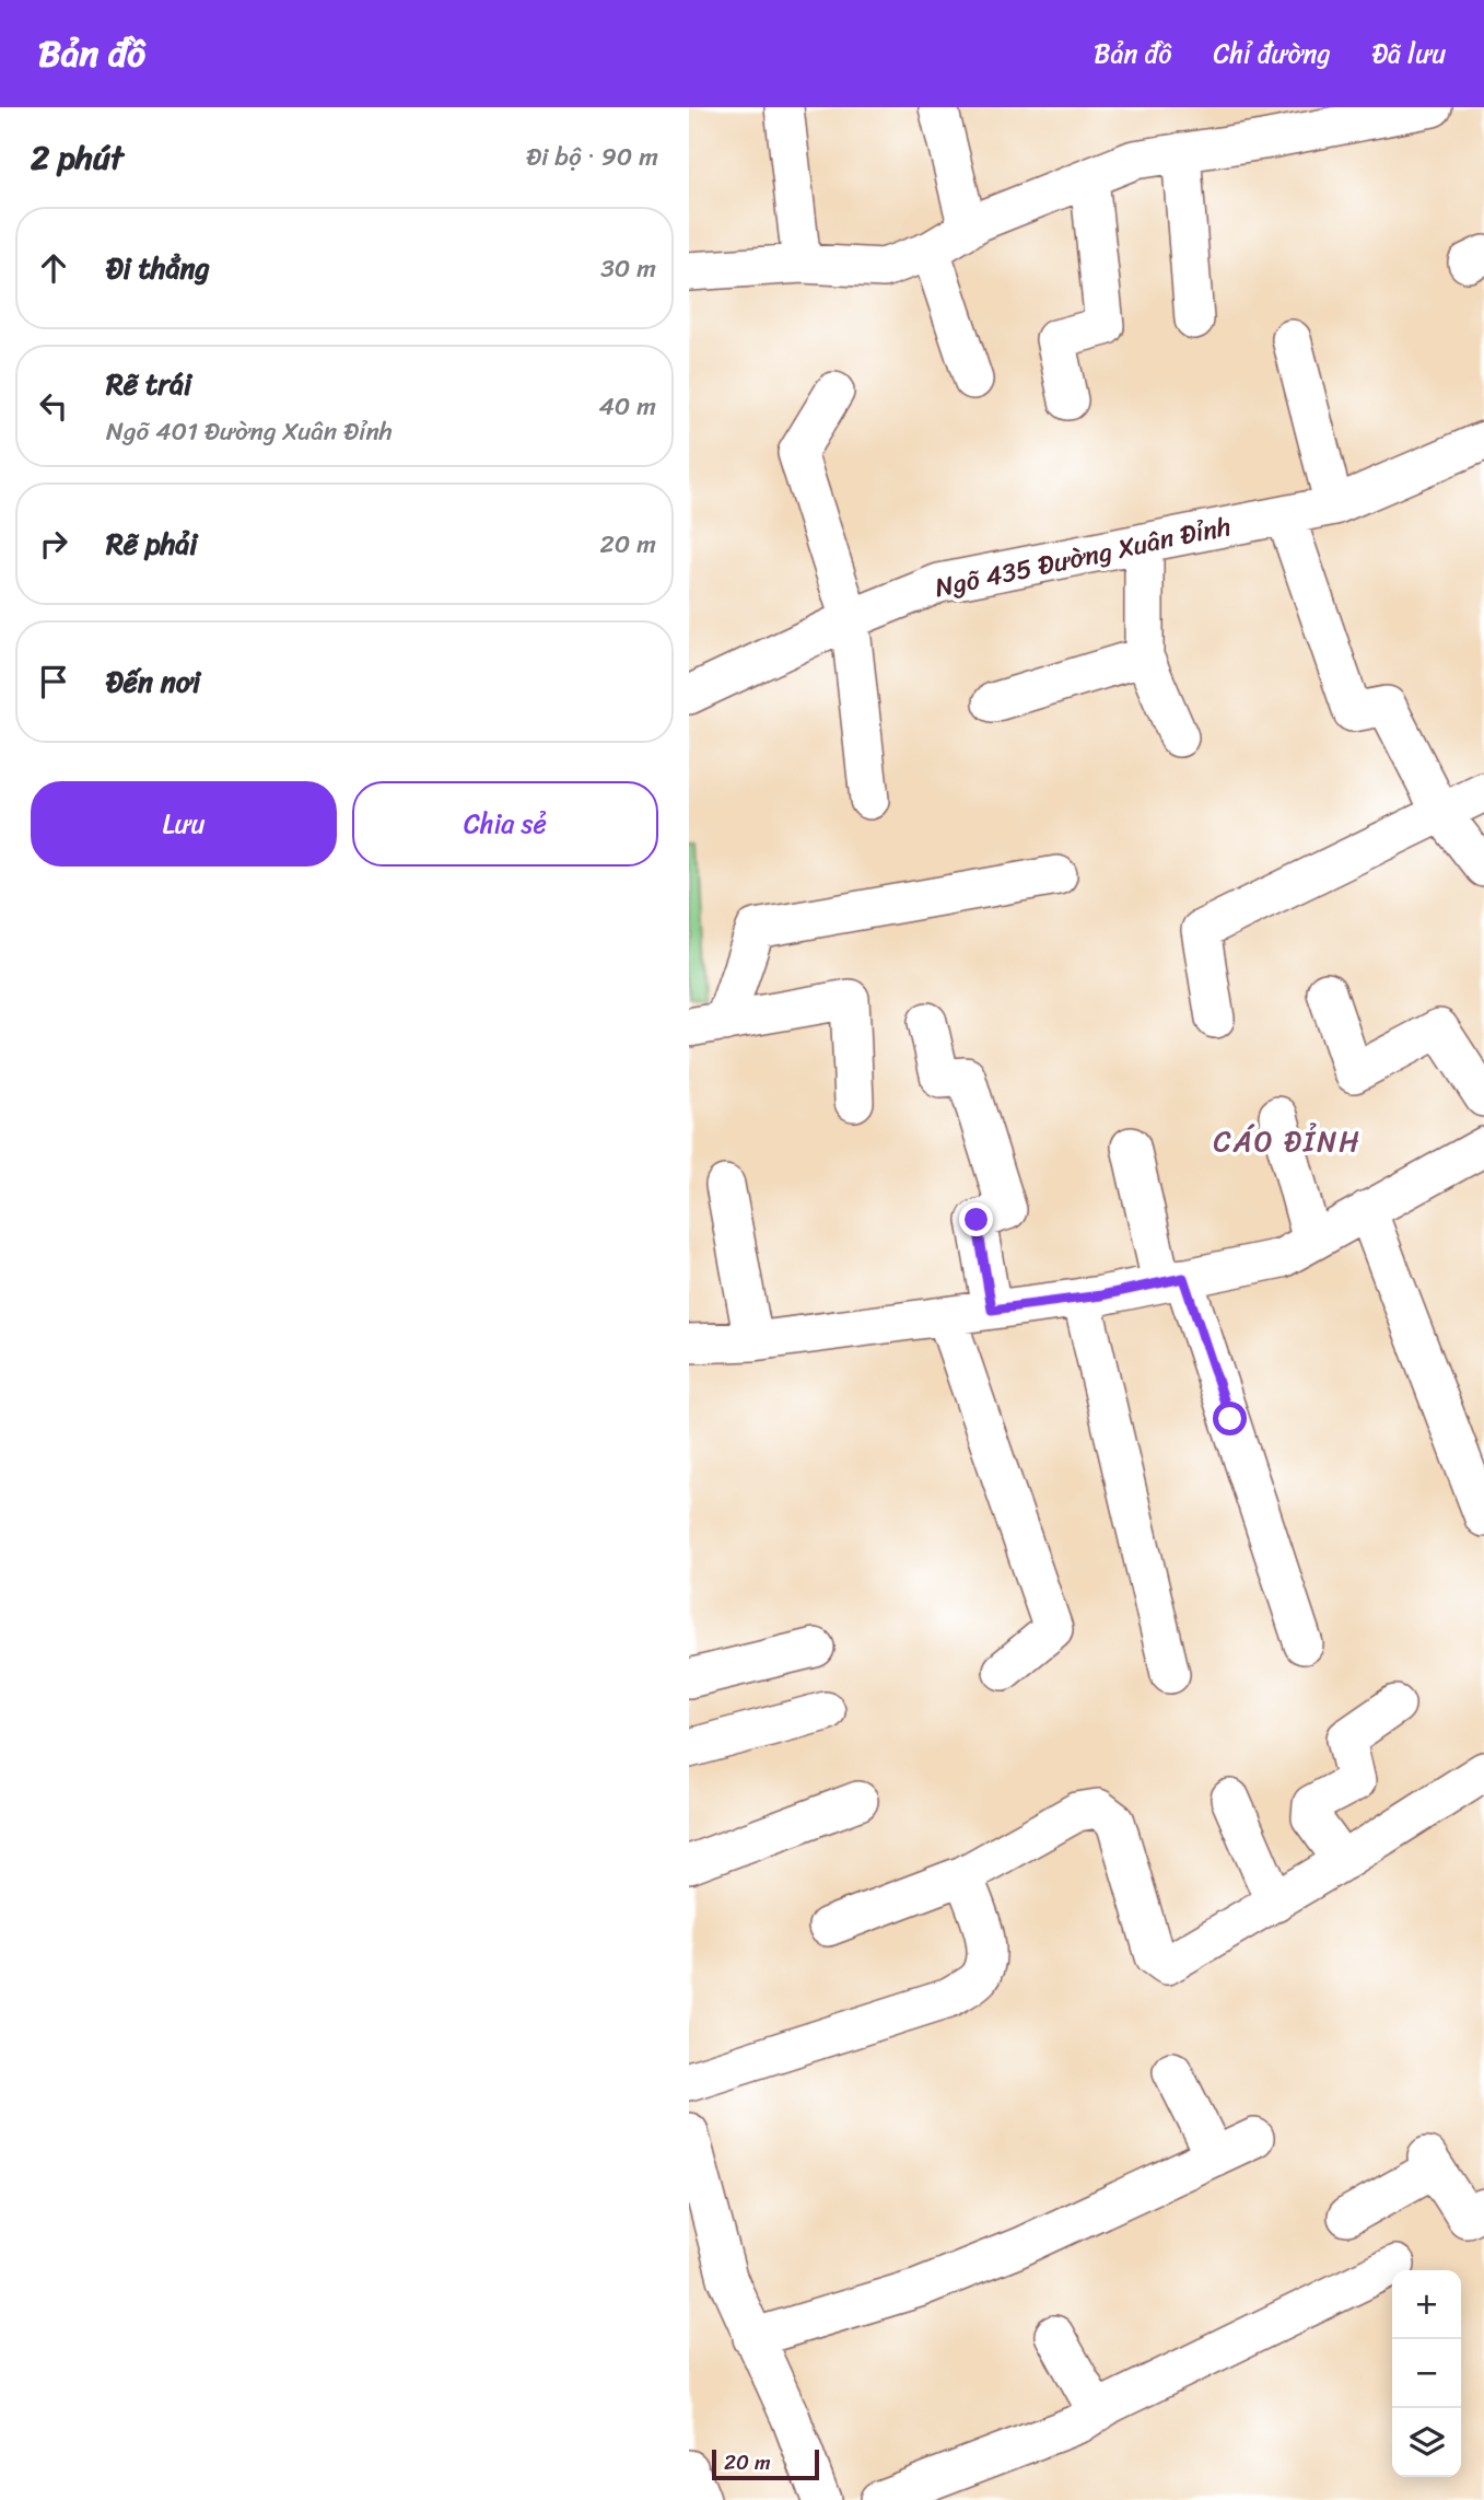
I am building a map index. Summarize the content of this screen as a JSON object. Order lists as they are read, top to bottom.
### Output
{
  "streets": {
    "street": ["Ngõ 435 Đường Xuân Đỉnh"]
  },
  "districts": ["CÁO ĐỈNH"],
  "scale_bar": "20 m",
  "page": {
    "header": "Bản đồ",
    "nav": ["Bản đồ", "Chỉ đường", "Đã lưu"],
    "heading": ["2 phút", "Đi bộ · 90 m"],
    "list": [
      ["Đi thẳng", "30 m"],
      ["Rẽ trái", "Ngõ 401 Đường Xuân Đỉnh", "40 m"],
      ["Rẽ phải", "20 m"],
      "Đến nơi"
    ],
    "buttons": ["Lưu", "Chia sẻ"],
    "map_buttons": ["+", "−"],
    "scale": "20 m"
  }
}
